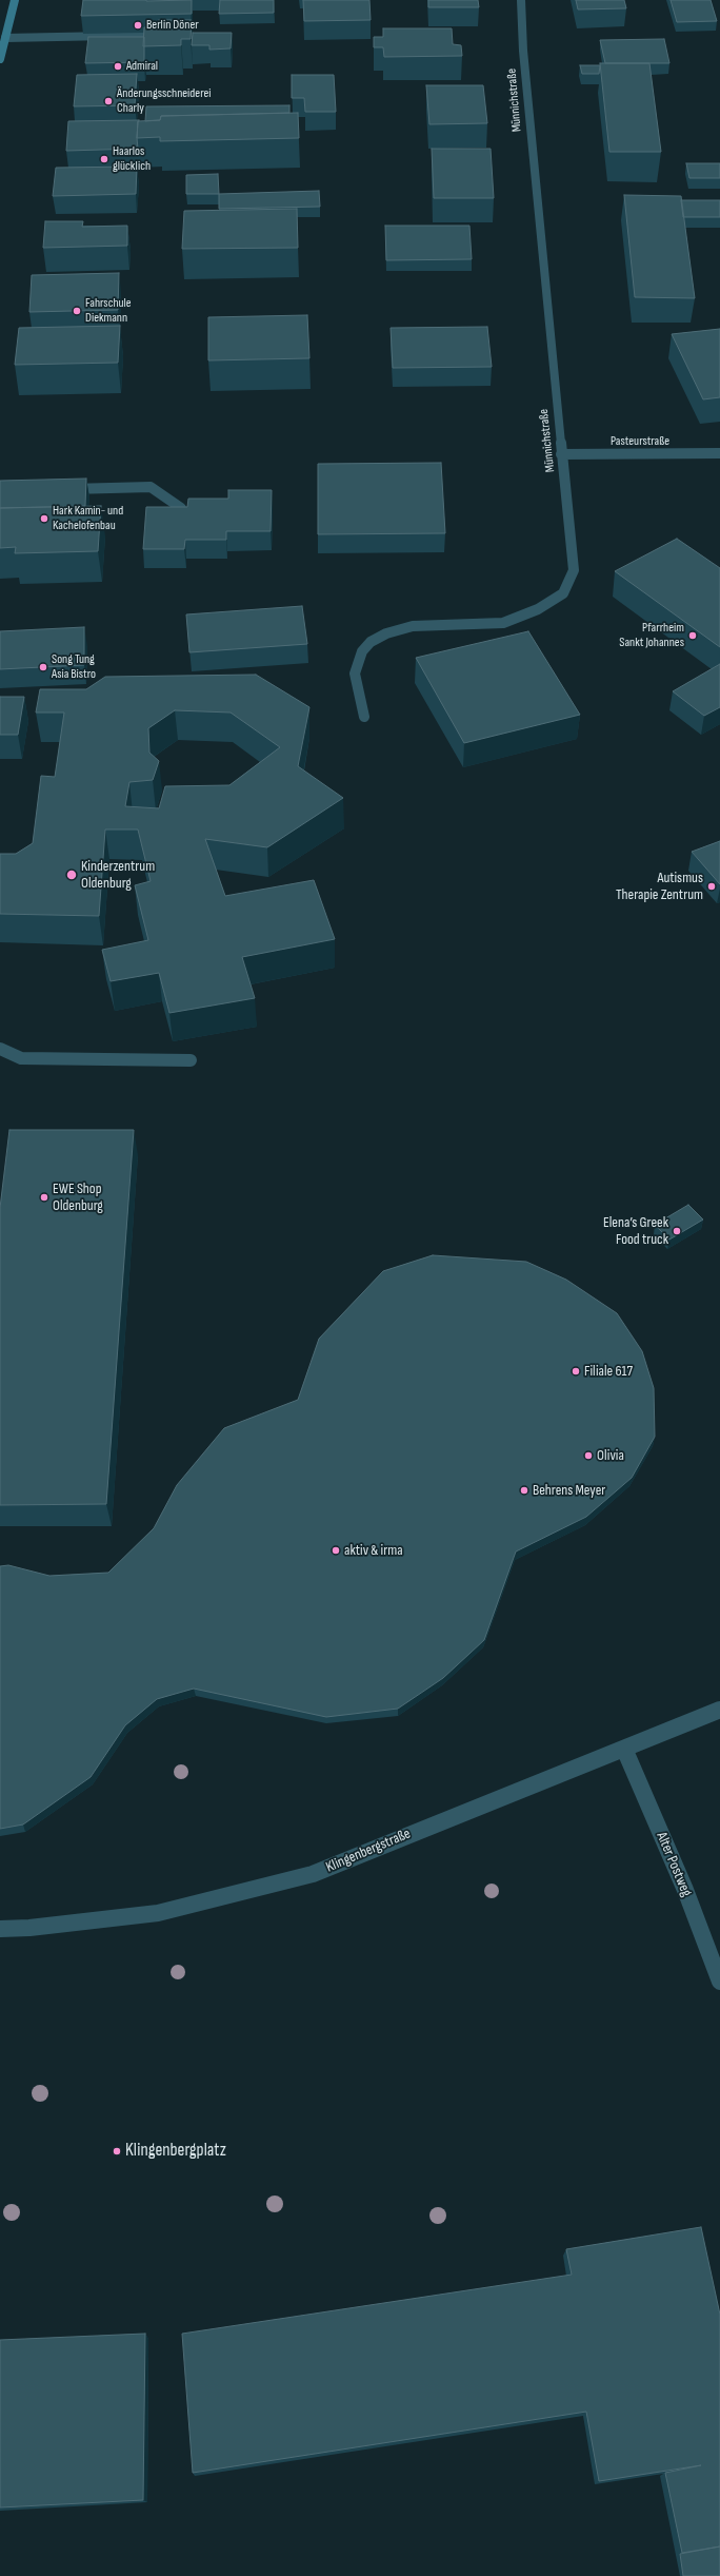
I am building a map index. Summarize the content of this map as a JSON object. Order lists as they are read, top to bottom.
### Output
{
  "streets": {
    "street": [
      "Münnichstraße",
      "Pasteurstraße",
      "Klingenbergstraße",
      "Alter Postweg"
    ]
  },
  "crossings": [
    ["Münnichstraße", "Pasteurstraße"],
    ["Klingenbergstraße", "Alter Postweg"]
  ],
  "places": [
    "Berlin Döner",
    "Admiral",
    "Änderungsschneiderei Charly",
    "Haarlos glücklich",
    "Fahrschule Diekmann",
    "Hark Kamin- und Kachelofenbau",
    "Pfarrheim Sankt Johannes",
    "Song Tung Asia Bistro",
    "Kinderzentrum Oldenburg",
    "Autismus Therapie Zentrum",
    "EWE Shop Oldenburg",
    "Elena’s Greek Food truck",
    "Filiale 617",
    "Olivia",
    "Behrens Meyer",
    "aktiv & irma",
    "Klingenbergplatz"
  ]
}
